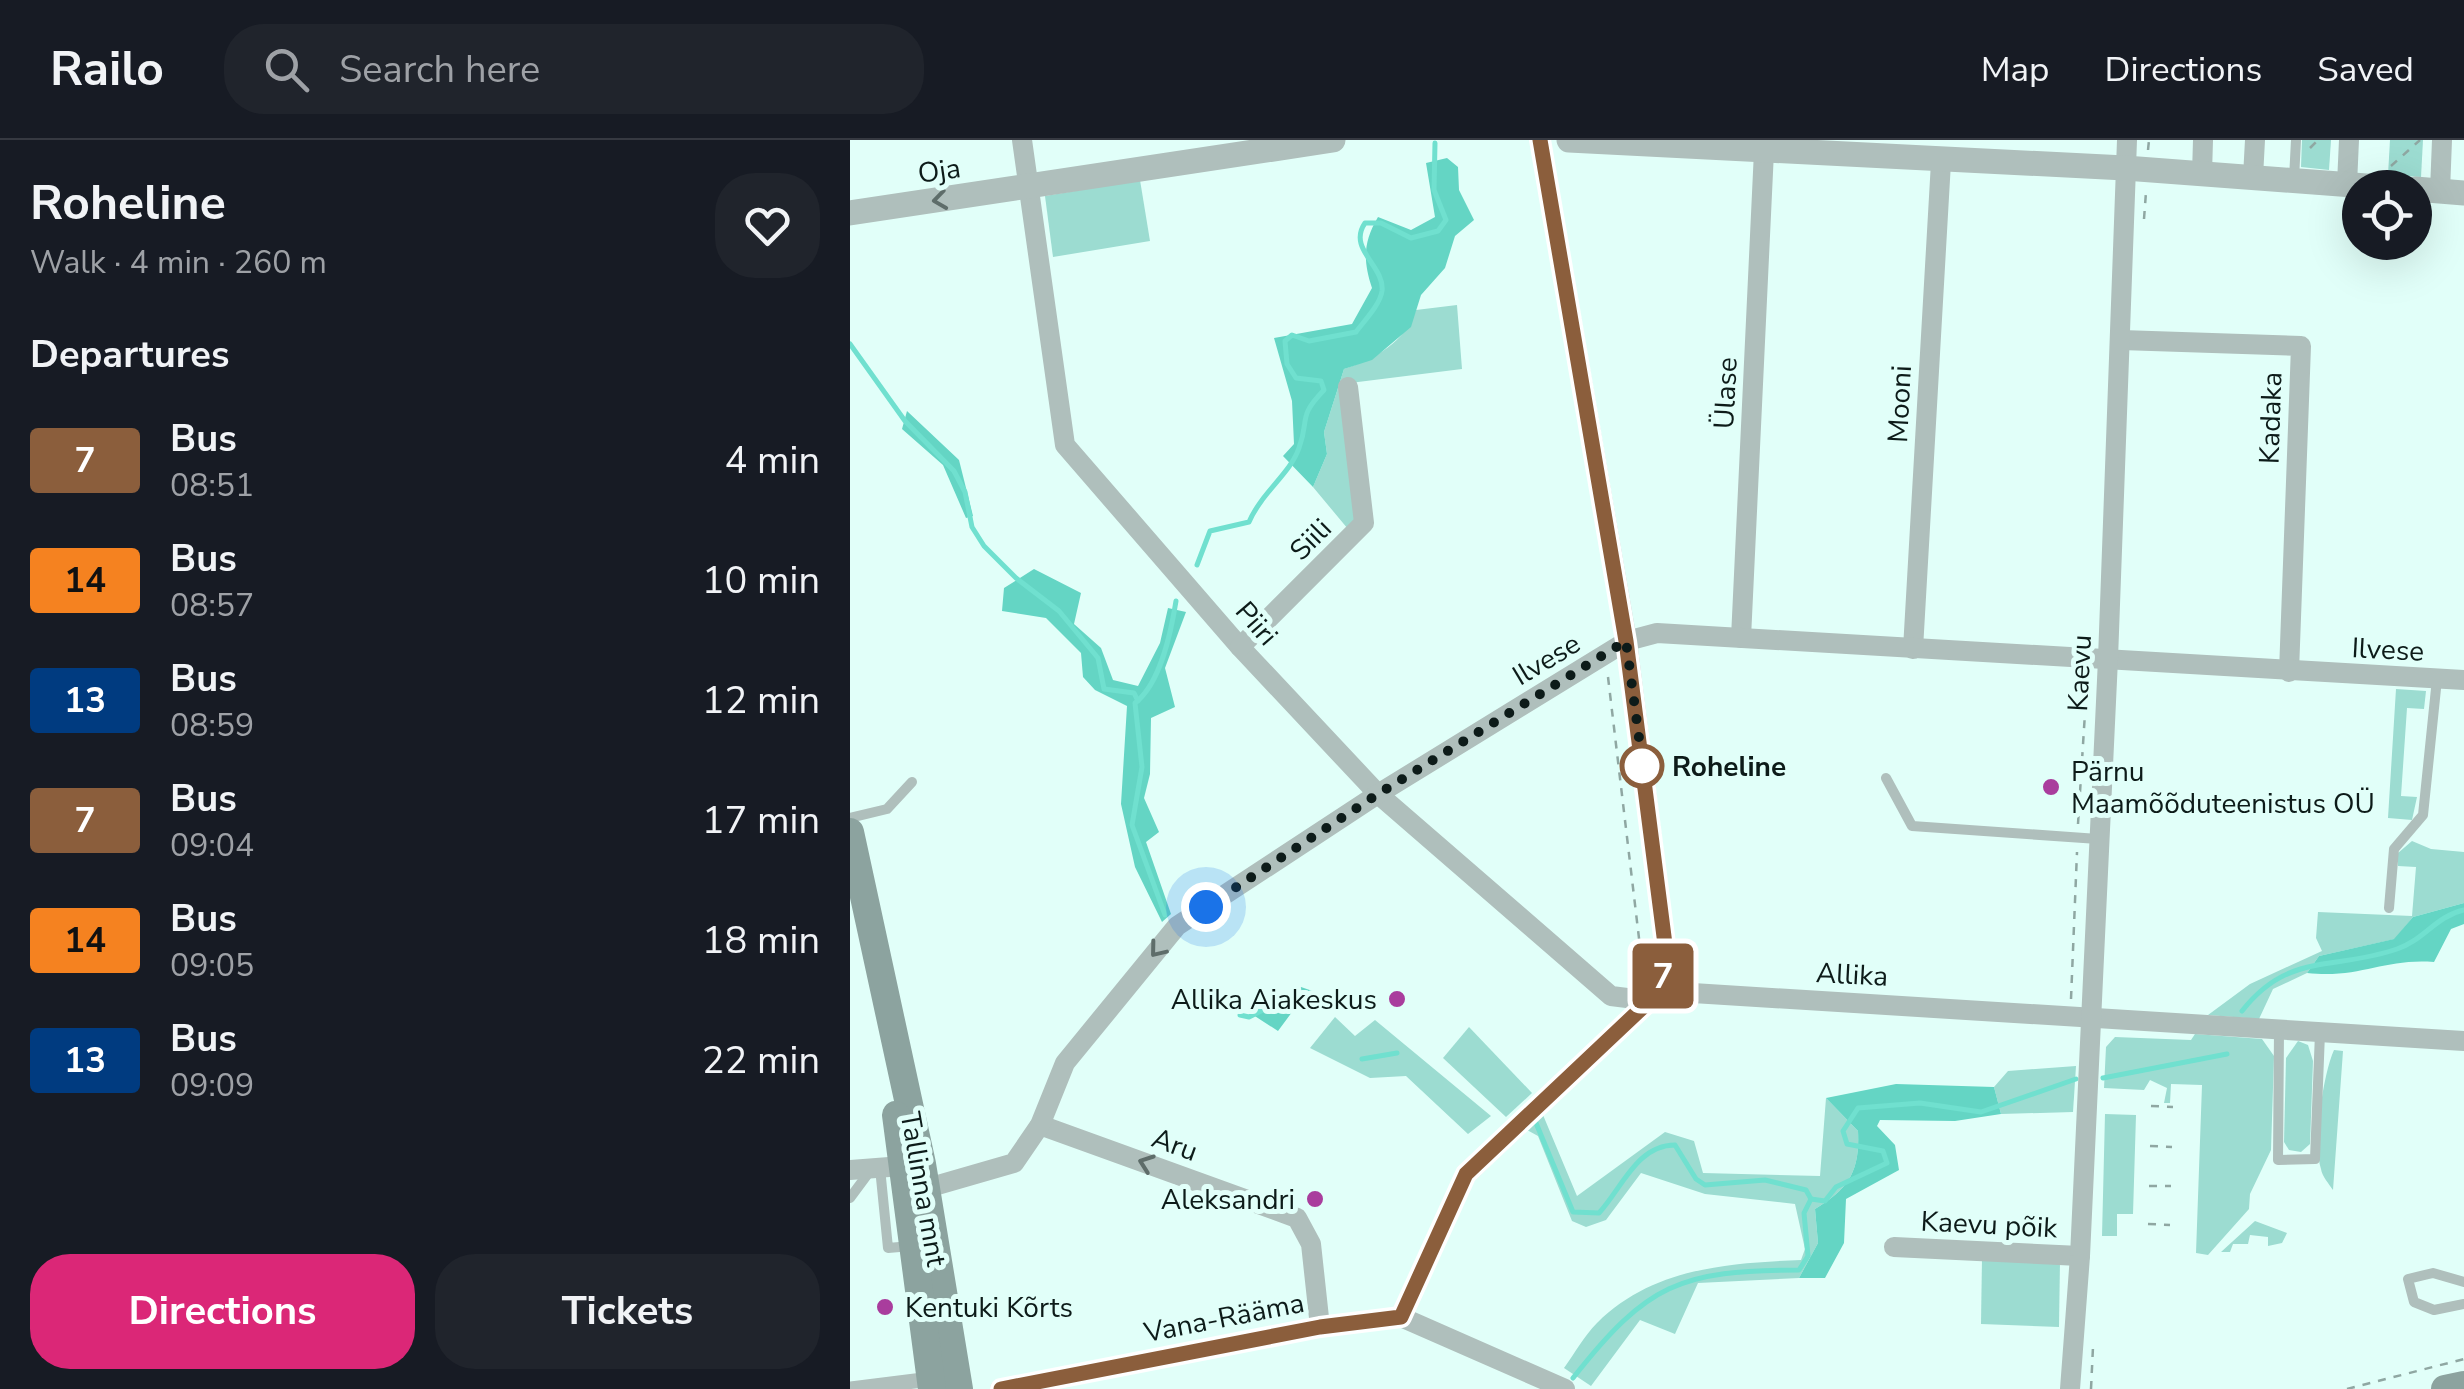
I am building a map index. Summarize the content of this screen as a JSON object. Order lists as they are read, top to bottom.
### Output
{
  "streets": {
    "main road": ["Tallinna mnt"],
    "street": [
      "Oja",
      "Ülase",
      "Mooni",
      "Kadaka",
      "Siili",
      "Piiri",
      "Ilvese",
      "Kaevu",
      "Allika",
      "Aru",
      "Kaevu põik",
      "Vana-Rääma"
    ]
  },
  "crossings": [
    ["Oja", "Piiri"],
    ["Ülase", "Ilvese"],
    ["Mooni", "Ilvese"],
    ["Kadaka", "Ilvese"],
    ["Kadaka", "Kaevu"],
    ["Siili", "Piiri"],
    ["Piiri", "Ilvese"],
    ["Ilvese", "Kaevu"],
    ["Ilvese", "Aru"],
    ["Ilvese", "Tallinna mnt"],
    ["Kaevu", "Allika"],
    ["Kaevu", "Kaevu põik"],
    ["Aru", "Vana-Rääma"]
  ],
  "one_way": ["Oja", "Aru"],
  "places": [
    "Roheline",
    "Pärnu Maamõõduteenistus OÜ",
    "Allika Aiakeskus",
    "Aleksandri",
    "Kentuki Kõrts"
  ],
  "lines": ["bus line 7"],
  "page": {
    "header": "Railo",
    "search": "Search here",
    "nav": ["Map", "Directions", "Saved"],
    "heading": [
      ["Roheline", "Walk · 4 min · 260 m"],
      "Departures"
    ],
    "on_map": "7",
    "list": [
      {
        "mark": "7",
        "name": "Bus",
        "note": "08:51",
        "value": "4 min"
      },
      {
        "mark": "14",
        "name": "Bus",
        "note": "08:57",
        "value": "10 min"
      },
      {
        "mark": "13",
        "name": "Bus",
        "note": "08:59",
        "value": "12 min"
      },
      {
        "mark": "7",
        "name": "Bus",
        "note": "09:04",
        "value": "17 min"
      },
      {
        "mark": "14",
        "name": "Bus",
        "note": "09:05",
        "value": "18 min"
      },
      {
        "mark": "13",
        "name": "Bus",
        "note": "09:09",
        "value": "22 min"
      }
    ],
    "buttons": ["Directions", "Tickets"]
  }
}
